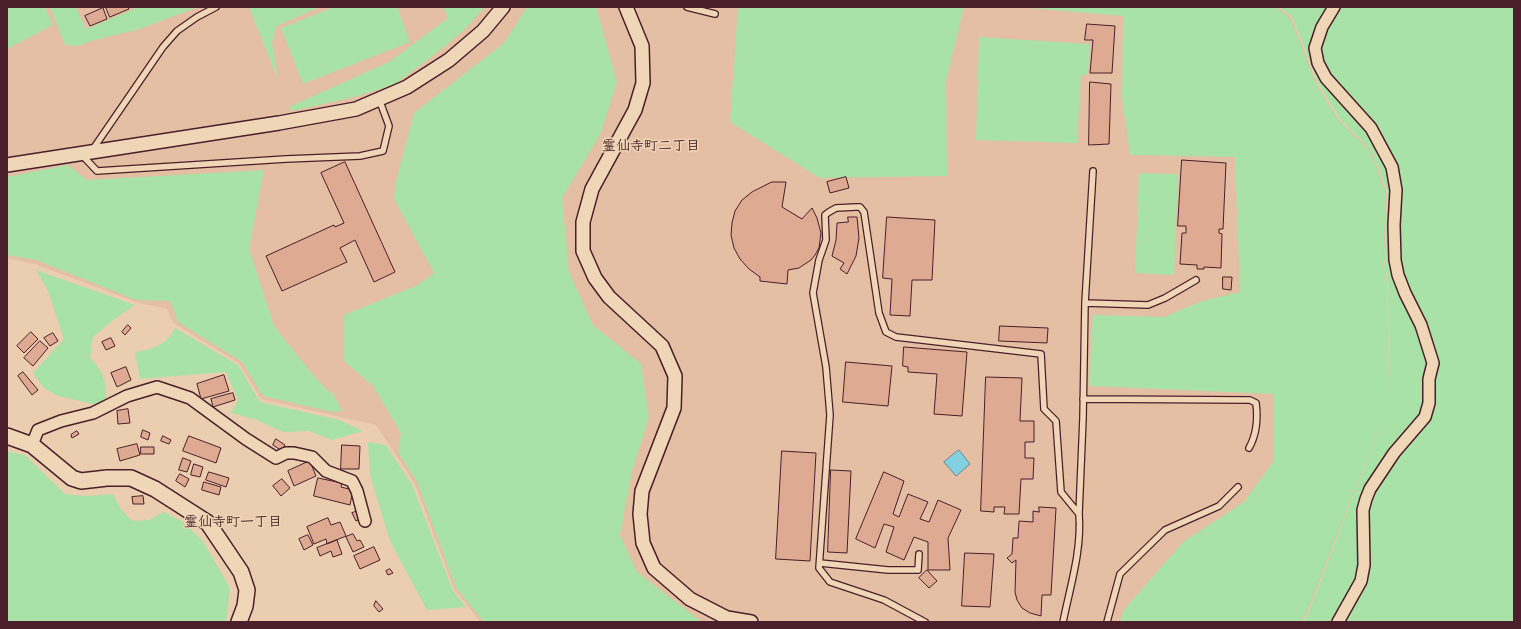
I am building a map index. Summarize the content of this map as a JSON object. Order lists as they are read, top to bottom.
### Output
{
  "districts": ["霊仙寺町二丁目", "霊仙寺町一丁目"]
}
